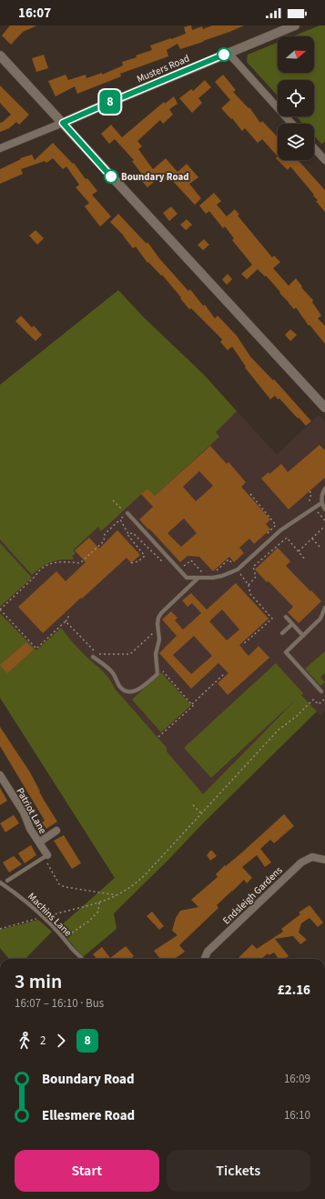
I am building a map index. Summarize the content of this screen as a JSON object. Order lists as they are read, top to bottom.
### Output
{
  "streets": {
    "street": ["Musters Road", "Patriot Lane", "Endsleigh Gardens"],
    "lane": ["Machins Lane"]
  },
  "places": ["Boundary Road"],
  "lines": ["bus line 8"],
  "north": "right",
  "page": {
    "status": "16:07",
    "on_map": "8",
    "heading": ["3 min", "16:07 – 16:10 · Bus", "£2.16"],
    "legs": ["2", "8"],
    "list": [
      {
        "name": "Boundary Road",
        "value": "16:09"
      },
      {
        "name": "Ellesmere Road",
        "value": "16:10"
      }
    ],
    "buttons": ["Start", "Tickets"]
  }
}
